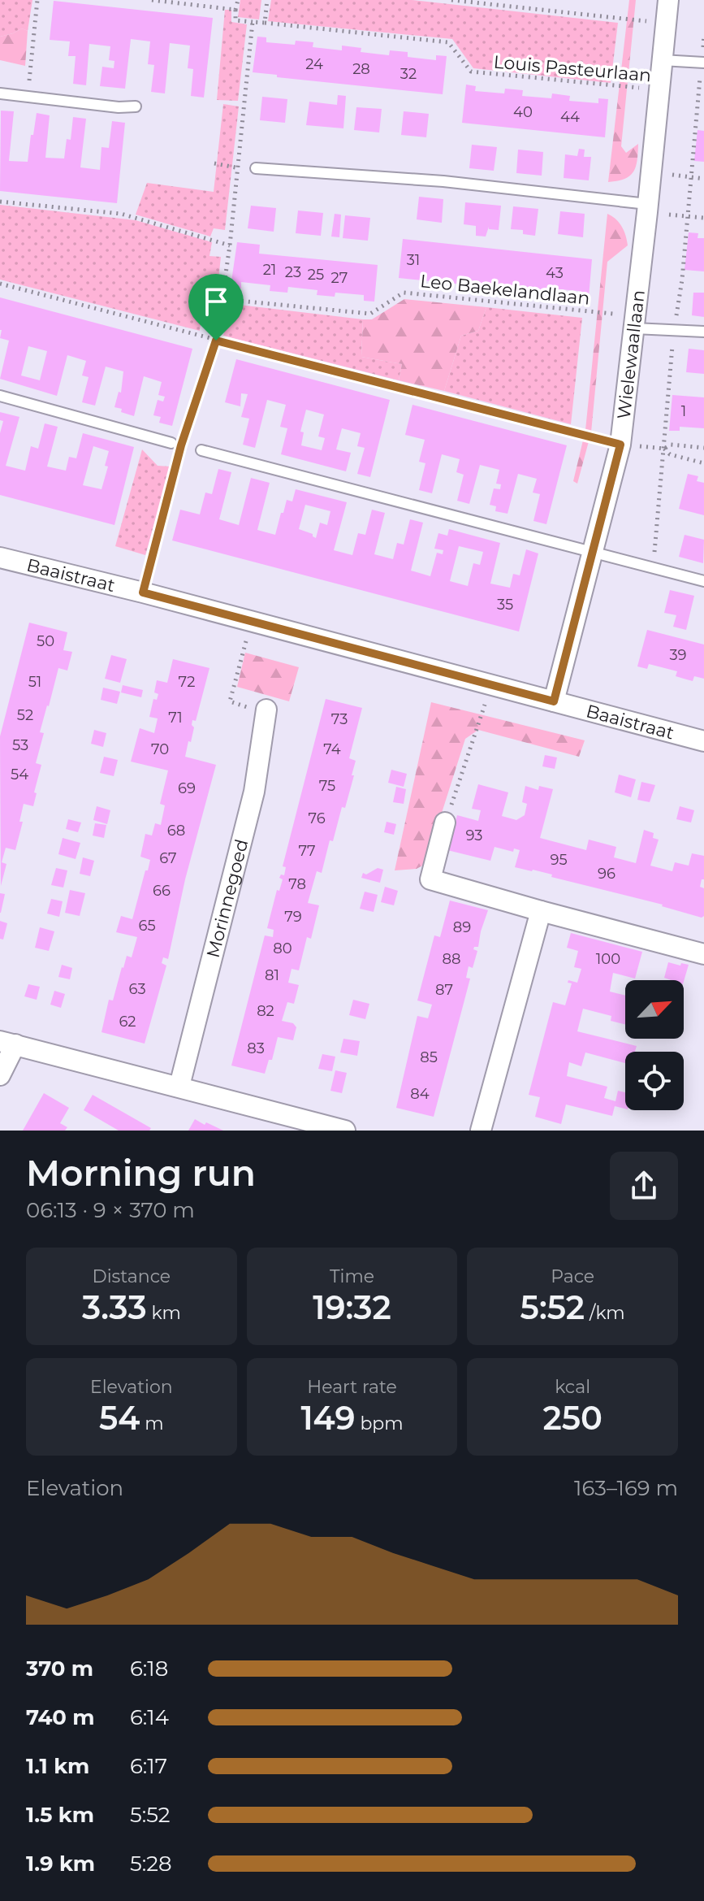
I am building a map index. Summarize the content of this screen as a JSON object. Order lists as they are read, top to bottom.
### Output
{
  "streets": {
    "street": ["Wielewaallaan", "Baaistraat", "Morinnegoed"],
    "path": ["Louis Pasteurlaan", "Leo Baekelandlaan"]
  },
  "crossings": [
    ["Louis Pasteurlaan", "Wielewaallaan"],
    ["Leo Baekelandlaan", "Wielewaallaan"],
    ["Wielewaallaan", "Baaistraat"]
  ],
  "house_numbers": [
    "24",
    "28",
    "32",
    "40",
    "44",
    "31",
    "21",
    "23",
    "43",
    "25",
    "27",
    "1",
    "35",
    "50",
    "39",
    "51",
    "72",
    "52",
    "71",
    "73",
    "53",
    "70",
    "74",
    "54",
    "75",
    "69",
    "76",
    "68",
    "93",
    "77",
    "67",
    "95",
    "96",
    "78",
    "66",
    "79",
    "65",
    "89",
    "80",
    "88",
    "100",
    "81",
    "63",
    "87",
    "82",
    "62",
    "83",
    "85",
    "84"
  ],
  "north": "top right",
  "page": {
    "heading": ["Morning run", "06:13 · 9 × 370 m"],
    "stats": [
      ["Distance", "3.33 km"],
      ["Time", "19:32"],
      ["Pace", "5:52 /km"],
      ["Elevation", "54 m"],
      ["Heart rate", "149 bpm"],
      ["kcal", "250"]
    ],
    "chart": ["Elevation", "163–169 m"],
    "list": [
      {
        "name": "370 m",
        "note": "6:18"
      },
      {
        "name": "740 m",
        "note": "6:14"
      },
      {
        "name": "1.1 km",
        "note": "6:17"
      },
      {
        "name": "1.5 km",
        "note": "5:52"
      },
      {
        "name": "1.9 km",
        "note": "5:28"
      }
    ]
  }
}
